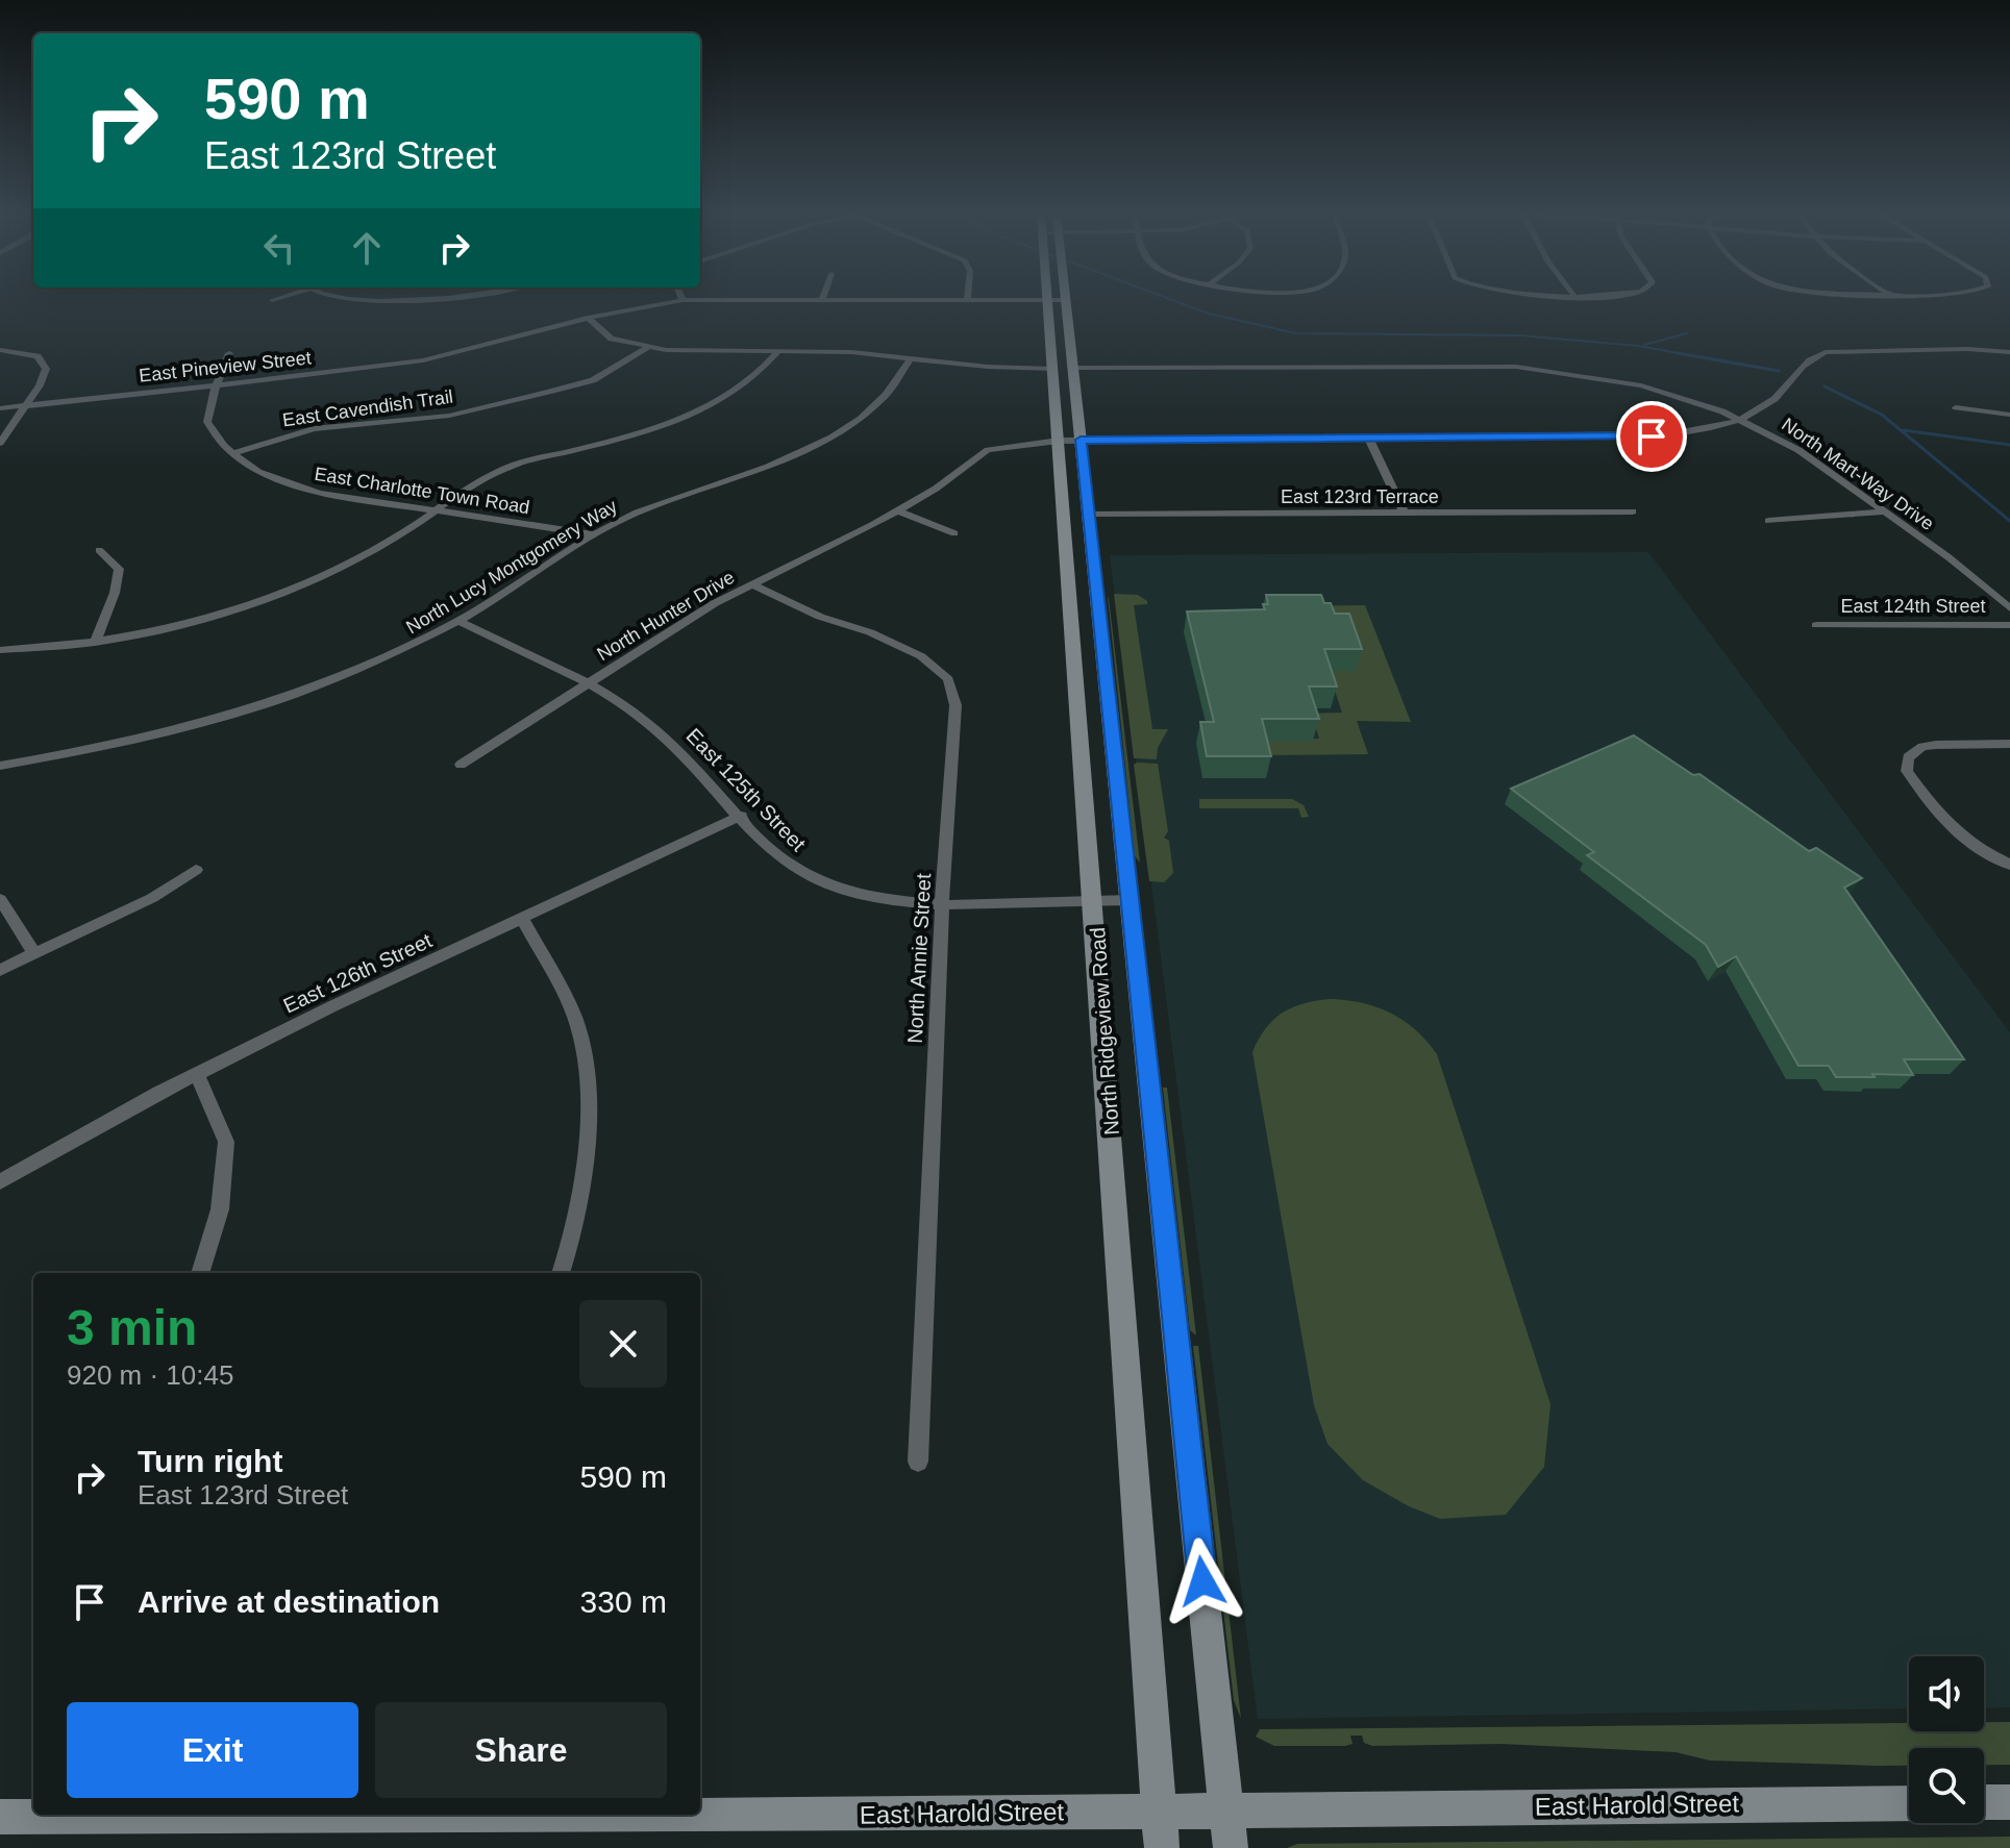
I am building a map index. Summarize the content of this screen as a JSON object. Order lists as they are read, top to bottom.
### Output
{
  "streets": {
    "main road": ["North Ridgeview Road", "East Harold Street"],
    "street": [
      "East Pineview Street",
      "East Cavendish Trail",
      "North Mart-Way Drive",
      "East Charlotte Town Road",
      "East 123rd Terrace",
      "North Lucy Montgomery Way",
      "East 124th Street",
      "North Hunter Drive",
      "East 125th Street",
      "North Annie Street",
      "East 126th Street"
    ]
  },
  "crossings": [
    ["East Pineview Street", "East Charlotte Town Road"],
    ["East Cavendish Trail", "North Mart-Way Drive"],
    ["East Cavendish Trail", "East Charlotte Town Road"],
    ["North Mart-Way Drive", "North Lucy Montgomery Way"],
    ["North Mart-Way Drive", "North Hunter Drive"],
    ["North Mart-Way Drive", "North Ridgeview Road"],
    ["East Charlotte Town Road", "North Lucy Montgomery Way"],
    ["East 123rd Terrace", "North Ridgeview Road"],
    ["North Lucy Montgomery Way", "East 125th Street"],
    ["North Hunter Drive", "East 125th Street"],
    ["North Hunter Drive", "North Annie Street"],
    ["North Hunter Drive", "North Ridgeview Road"],
    ["East 125th Street", "North Annie Street"],
    ["East 125th Street", "East 126th Street"],
    ["East 125th Street", "North Ridgeview Road"],
    ["North Ridgeview Road", "East Harold Street"]
  ],
  "page": {
    "turn": ["590 m", "East 123rd Street"],
    "heading": ["3 min", "920 m · 10:45"],
    "list": [
      {
        "name": "Turn right",
        "note": "East 123rd Street",
        "value": "590 m"
      },
      {
        "name": "Arrive at destination",
        "value": "330 m"
      }
    ],
    "buttons": ["Exit", "Share"]
  }
}
